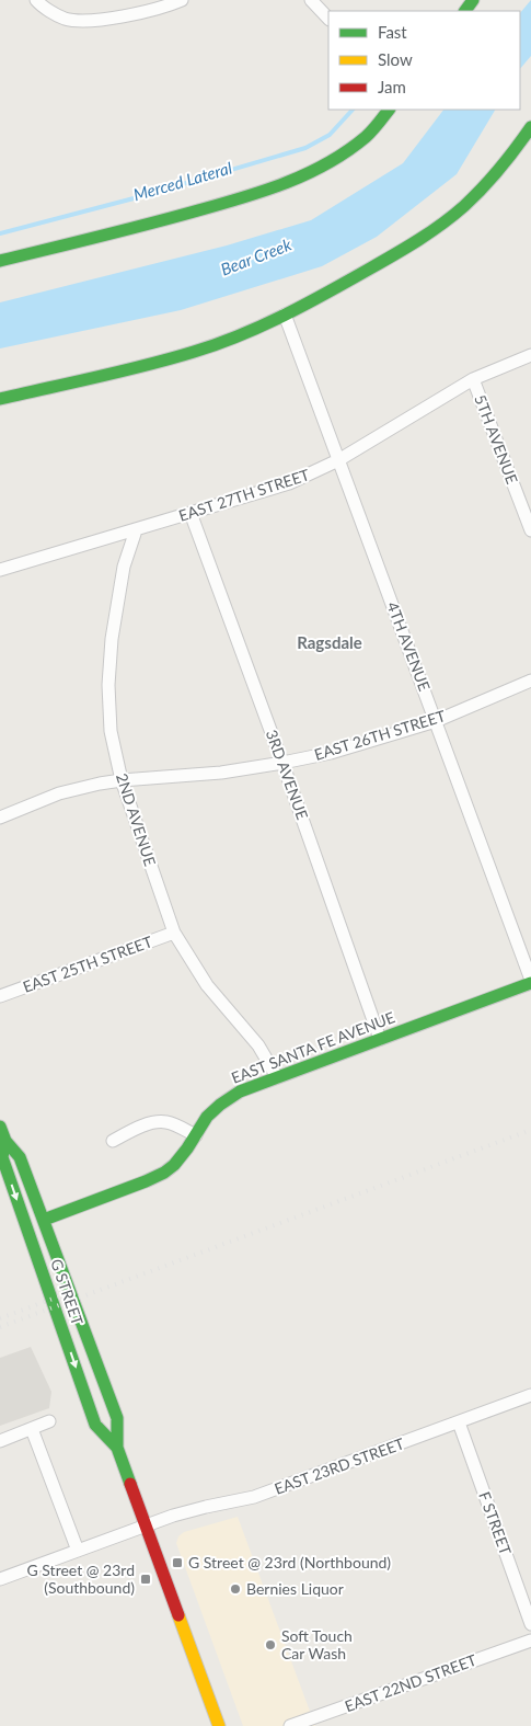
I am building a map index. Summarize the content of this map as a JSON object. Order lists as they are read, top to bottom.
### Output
{
  "streets": {
    "street": [
      "5TH AVENUE",
      "EAST 27TH STREET",
      "4TH AVENUE",
      "EAST 26TH STREET",
      "3RD AVENUE",
      "2ND AVENUE",
      "EAST 25TH STREET",
      "EAST SANTA FE AVENUE",
      "G STREET",
      "EAST 23RD STREET",
      "F STREET",
      "EAST 22ND STREET"
    ]
  },
  "crossings": [
    ["5TH AVENUE", "EAST 27TH STREET"],
    ["EAST 27TH STREET", "4TH AVENUE"],
    ["EAST 27TH STREET", "3RD AVENUE"],
    ["EAST 27TH STREET", "2ND AVENUE"],
    ["4TH AVENUE", "EAST 26TH STREET"],
    ["4TH AVENUE", "EAST SANTA FE AVENUE"],
    ["EAST 26TH STREET", "3RD AVENUE"],
    ["EAST 26TH STREET", "2ND AVENUE"],
    ["3RD AVENUE", "EAST SANTA FE AVENUE"],
    ["2ND AVENUE", "EAST 25TH STREET"],
    ["2ND AVENUE", "EAST SANTA FE AVENUE"],
    ["EAST SANTA FE AVENUE", "G STREET"],
    ["G STREET", "EAST 23RD STREET"],
    ["EAST 23RD STREET", "F STREET"]
  ],
  "districts": ["Ragsdale"],
  "water": ["Merced Lateral", "Bear Creek"],
  "places": {
    "transit": ["G Street @ 23rd (Northbound)", "G Street @ 23rd (Southbound)"],
    "other": ["Bernies Liquor", "Soft Touch Car Wash"]
  },
  "legend": ["Fast", "Slow", "Jam"]
}
